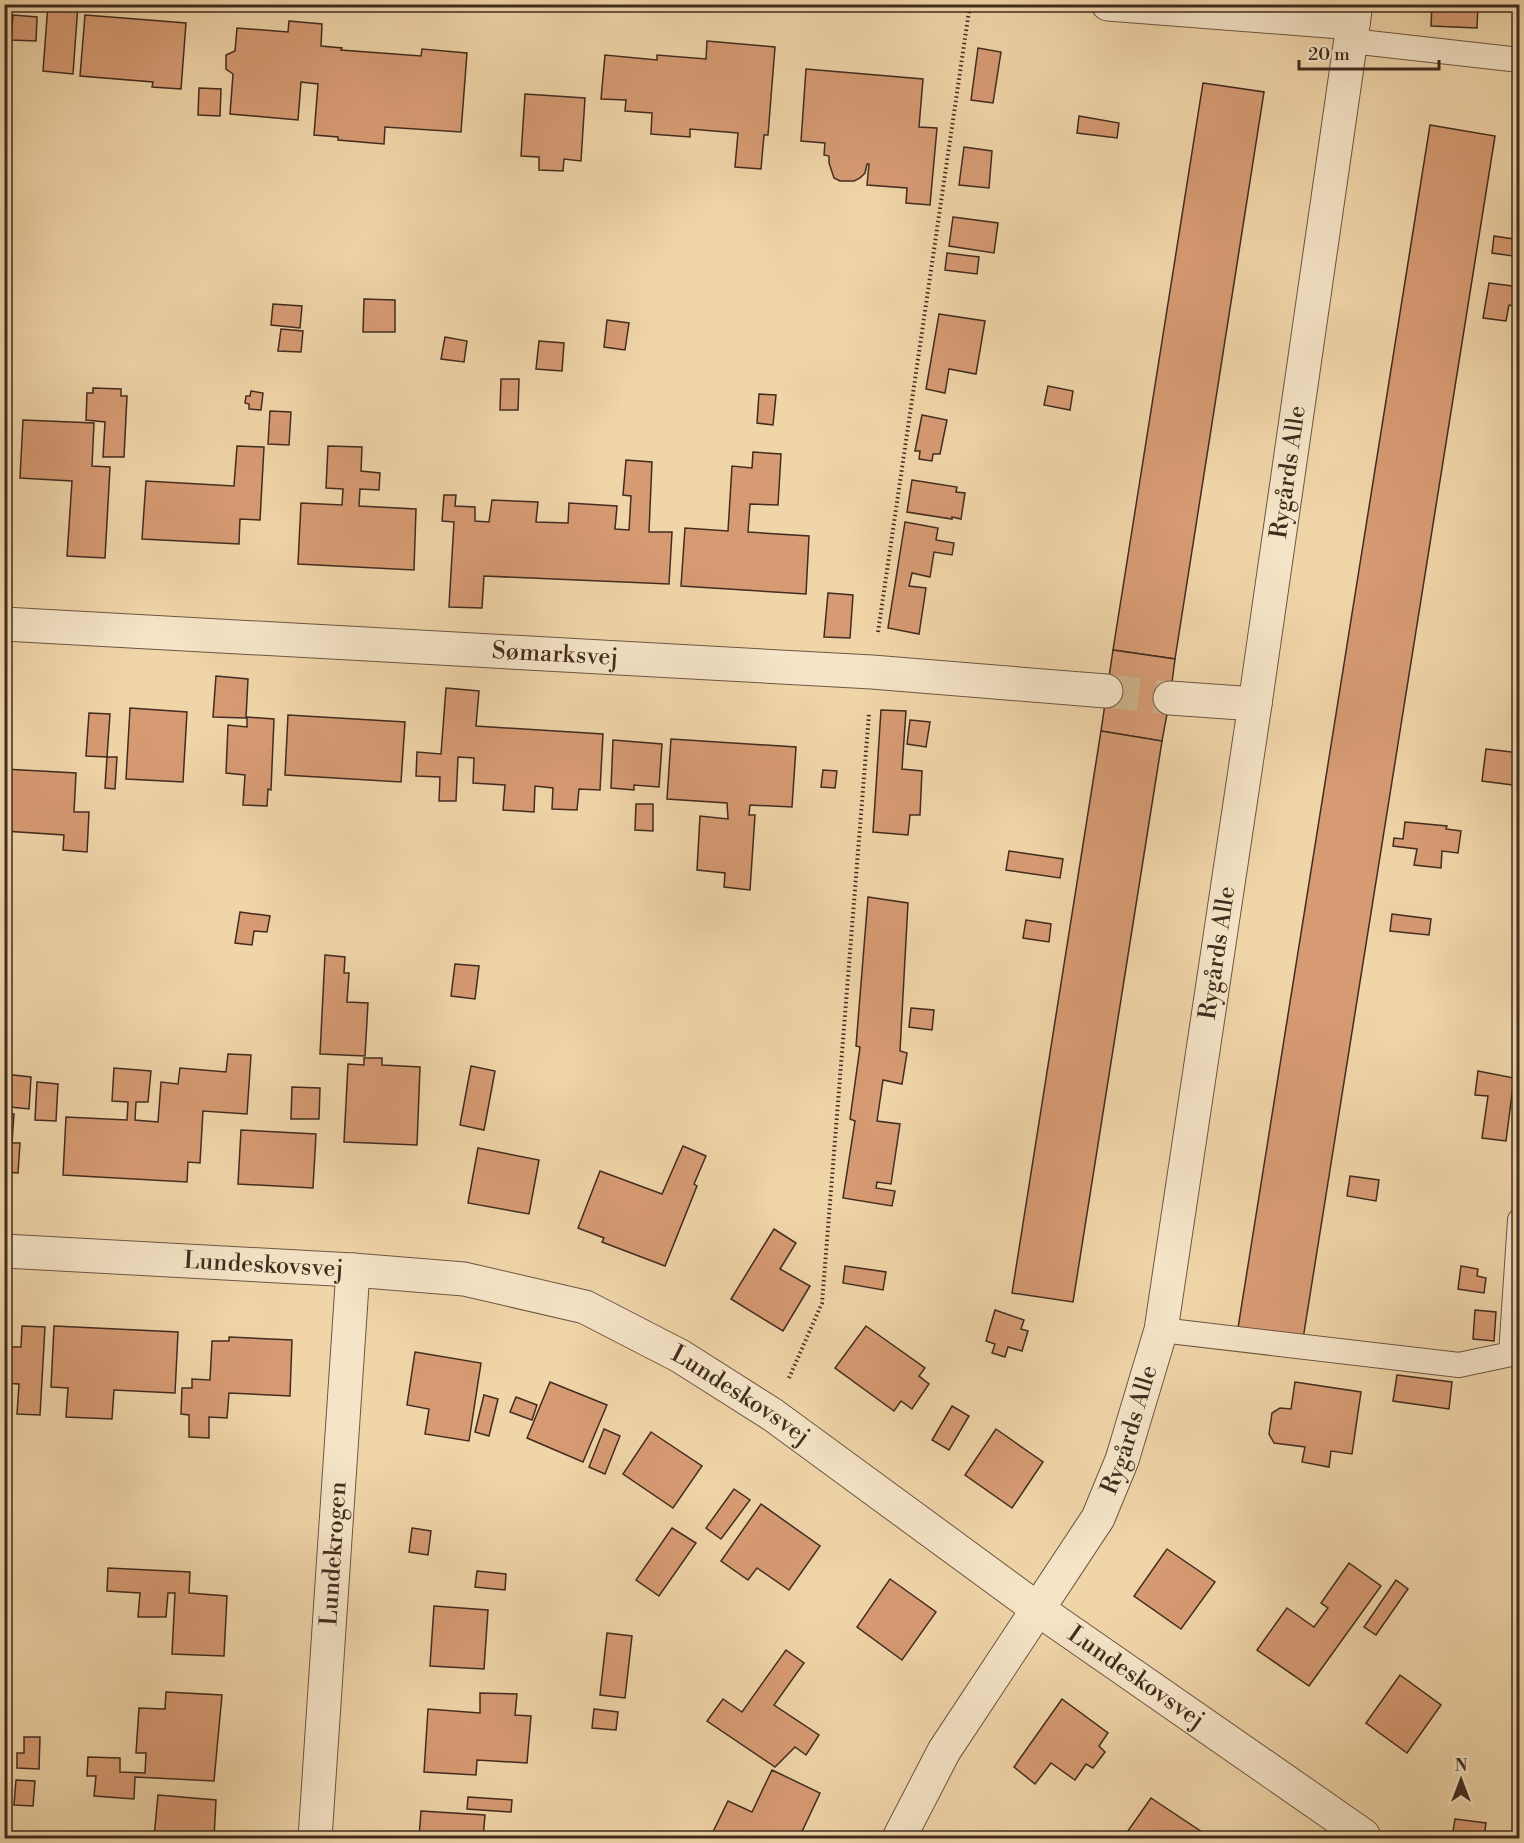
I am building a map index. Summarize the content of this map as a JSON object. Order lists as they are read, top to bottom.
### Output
{
  "streets": {
    "street": [
      "Rygårds Alle",
      "Sømarksvej",
      "Lundeskovsvej",
      "Lundekrogen"
    ]
  },
  "crossings": [
    ["Rygårds Alle", "Lundeskovsvej"],
    ["Lundeskovsvej", "Lundekrogen"]
  ],
  "scale_bar": "20 m",
  "north": "top"
}
